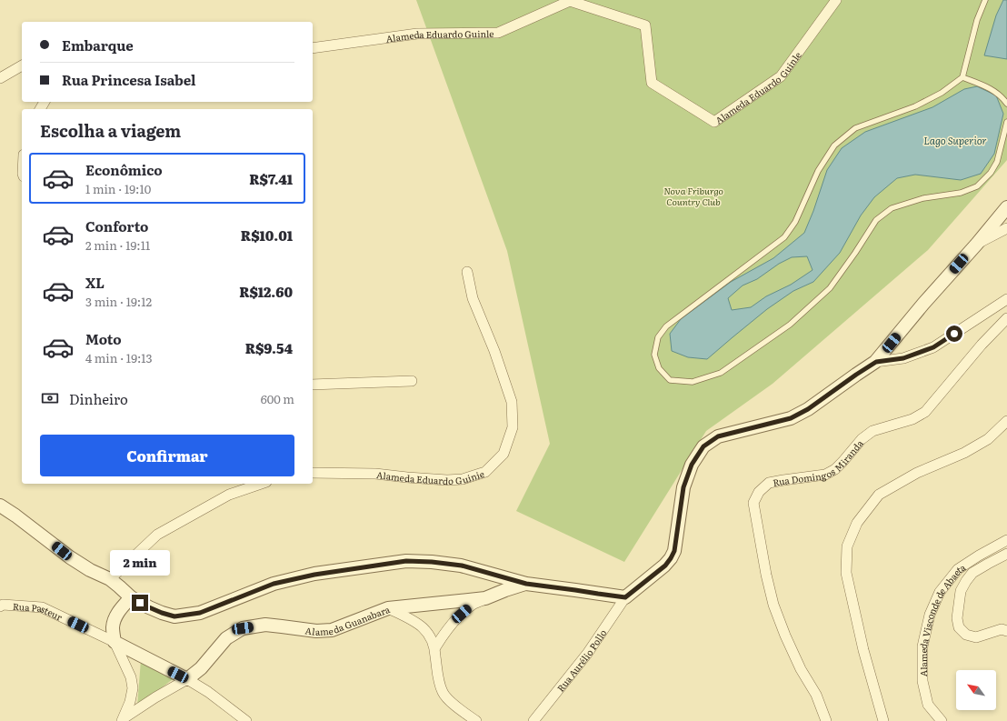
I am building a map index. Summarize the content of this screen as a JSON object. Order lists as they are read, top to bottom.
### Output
{
  "streets": {
    "street": [
      "Alameda Eduardo Guinle",
      "Rua Domingos Miranda",
      "Alameda Eduardo Guinie",
      "Rua Pasteur",
      "Alameda Guanabara",
      "Alameda Visconde de Abaeta",
      "Rua Aurélio Pollo"
    ]
  },
  "water": ["Lago Superior"],
  "parks": ["Nova Friburgo Country Club"],
  "north": "top left",
  "page": {
    "banner": ["Embarque", "Rua Princesa Isabel"],
    "heading": "Escolha a viagem",
    "list": [
      {
        "name": "Econômico",
        "note": "1 min · 19:10",
        "value": "R$7.41"
      },
      {
        "name": "Conforto",
        "note": "2 min · 19:11",
        "value": "R$10.01"
      },
      {
        "name": "XL",
        "note": "3 min · 19:12",
        "value": "R$12.60"
      },
      {
        "name": "Moto",
        "note": "4 min · 19:13",
        "value": "R$9.54"
      }
    ],
    "pay": ["Dinheiro", "600 m"],
    "buttons": "Confirmar",
    "bubble": "2 min"
  }
}
